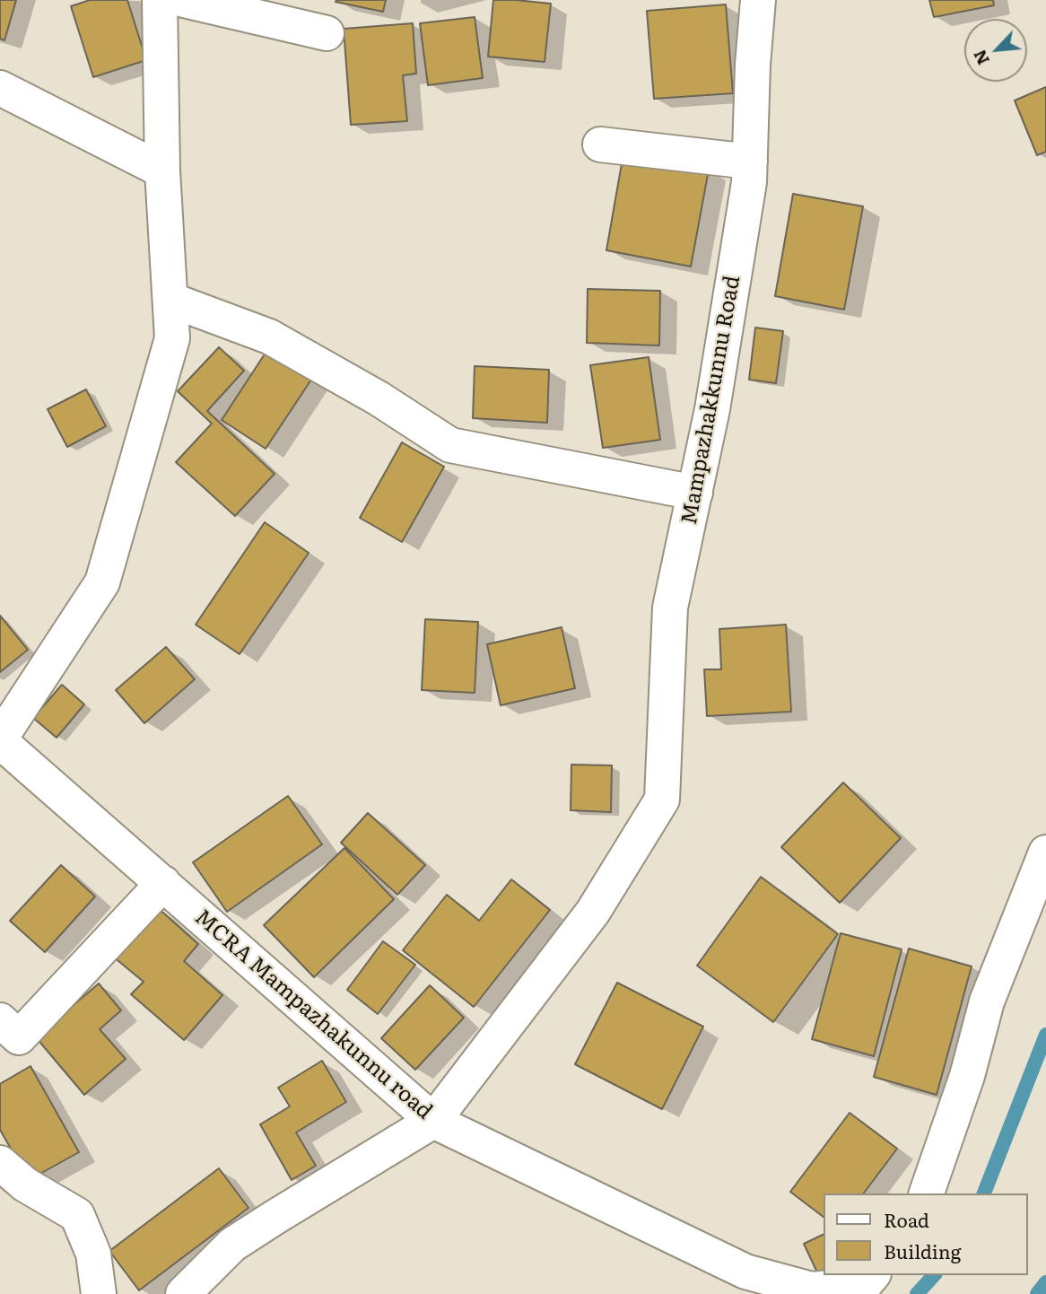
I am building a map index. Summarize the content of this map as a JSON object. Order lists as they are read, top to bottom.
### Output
{
  "streets": {
    "street": ["Mampazhakkunnu Road", "MCRA Mampazhakunnu road"]
  },
  "crossings": [
    ["Mampazhakkunnu Road", "MCRA Mampazhakunnu road"]
  ],
  "legend": ["Road", "Building"],
  "north": "bottom left"
}
